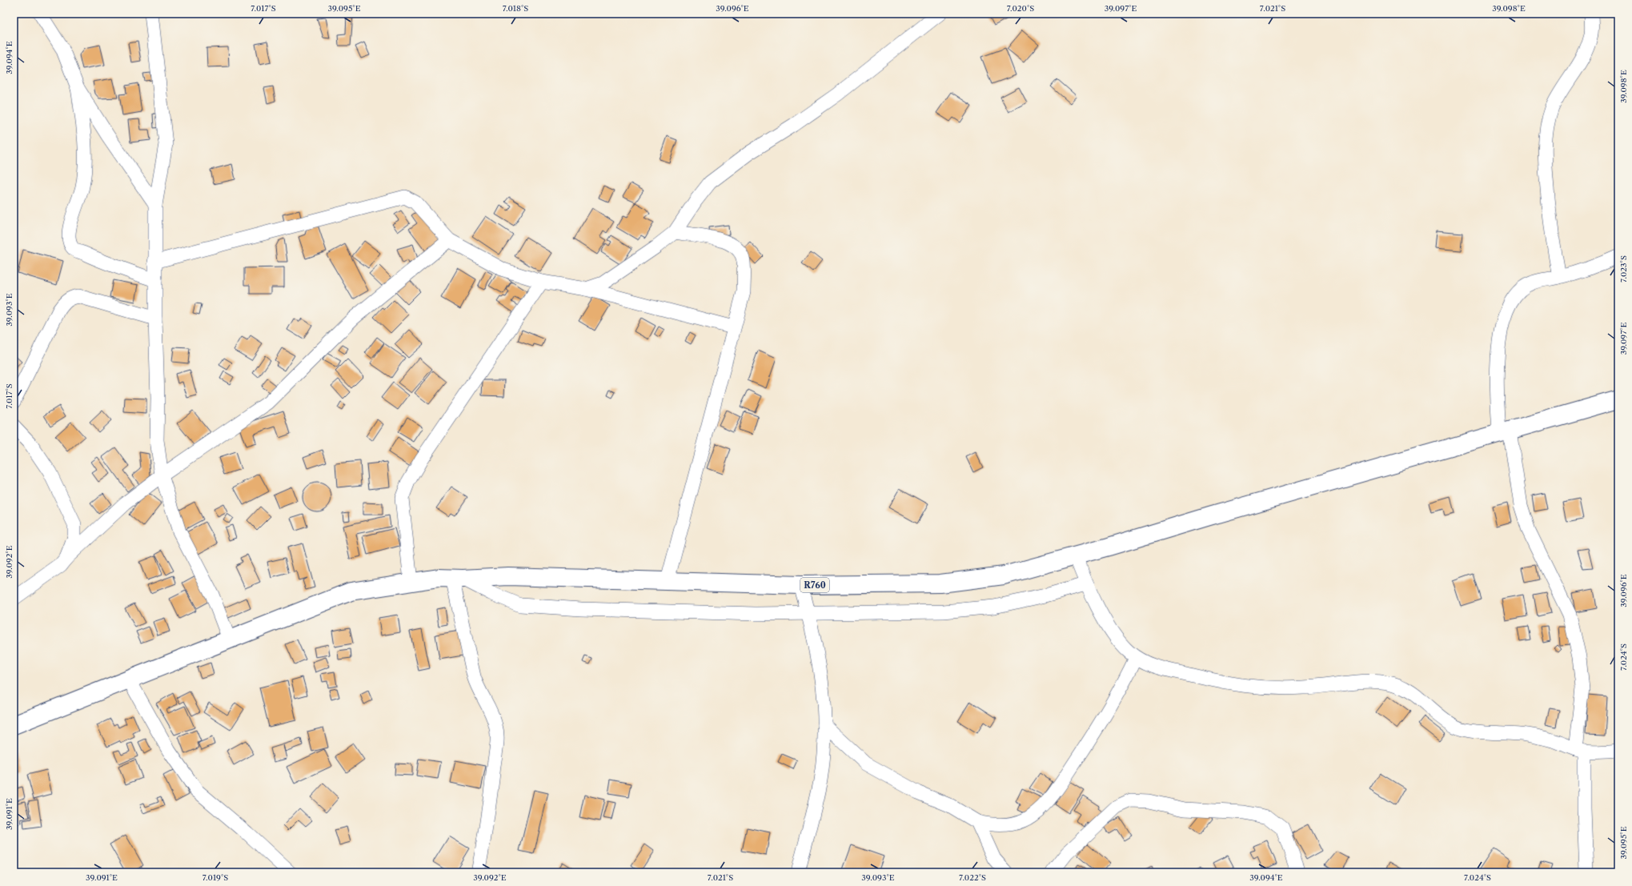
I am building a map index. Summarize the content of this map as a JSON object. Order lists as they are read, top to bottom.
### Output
{
  "streets": {
    "main road": ["R760"]
  },
  "coordinates": [
    "7.017°S",
    "39.095°E",
    "7.018°S",
    "39.096°E",
    "7.020°S",
    "39.097°E",
    "7.021°S",
    "39.098°E",
    "39.094°E",
    "7.023°S",
    "39.093°E",
    "39.092°E",
    "7.024°S",
    "39.091°E",
    "7.019°S",
    "7.022°S"
  ]
}
